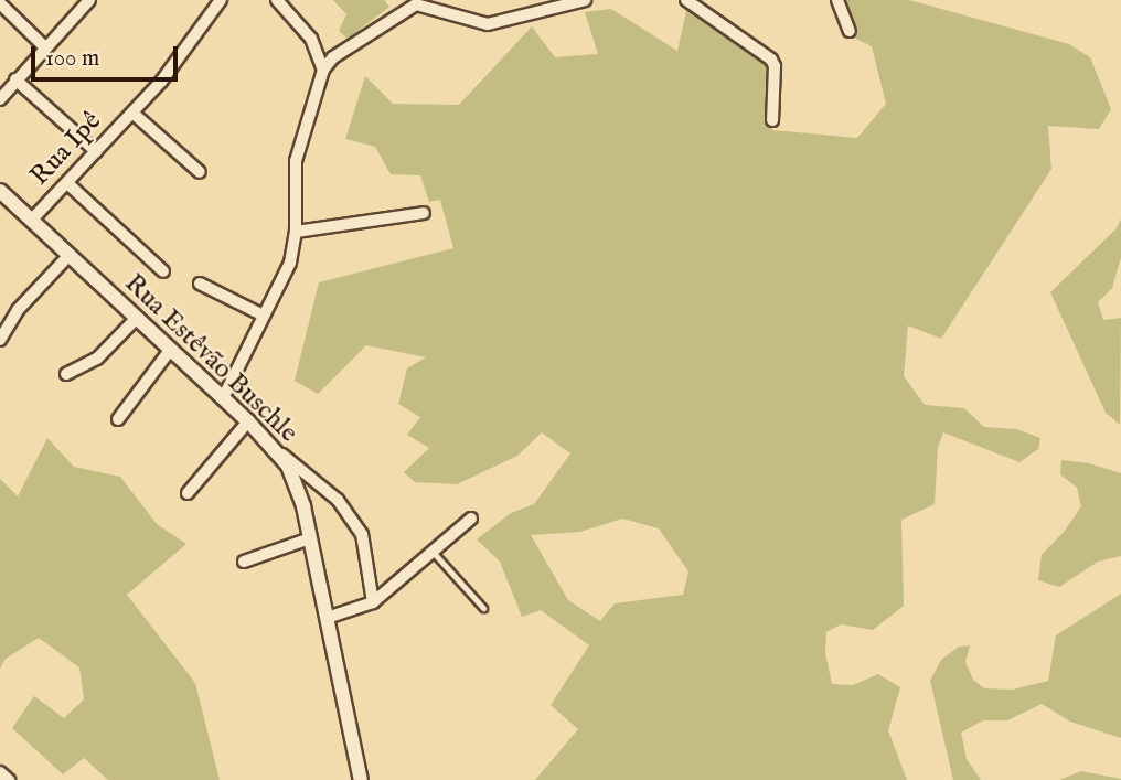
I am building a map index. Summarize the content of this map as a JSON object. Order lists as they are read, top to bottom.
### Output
{
  "streets": {
    "street": ["Rua Ipê", "Rua Estêvão Buschle"]
  },
  "crossings": [
    ["Rua Ipê", "Rua Estêvão Buschle"]
  ],
  "scale_bar": "100 m"
}
